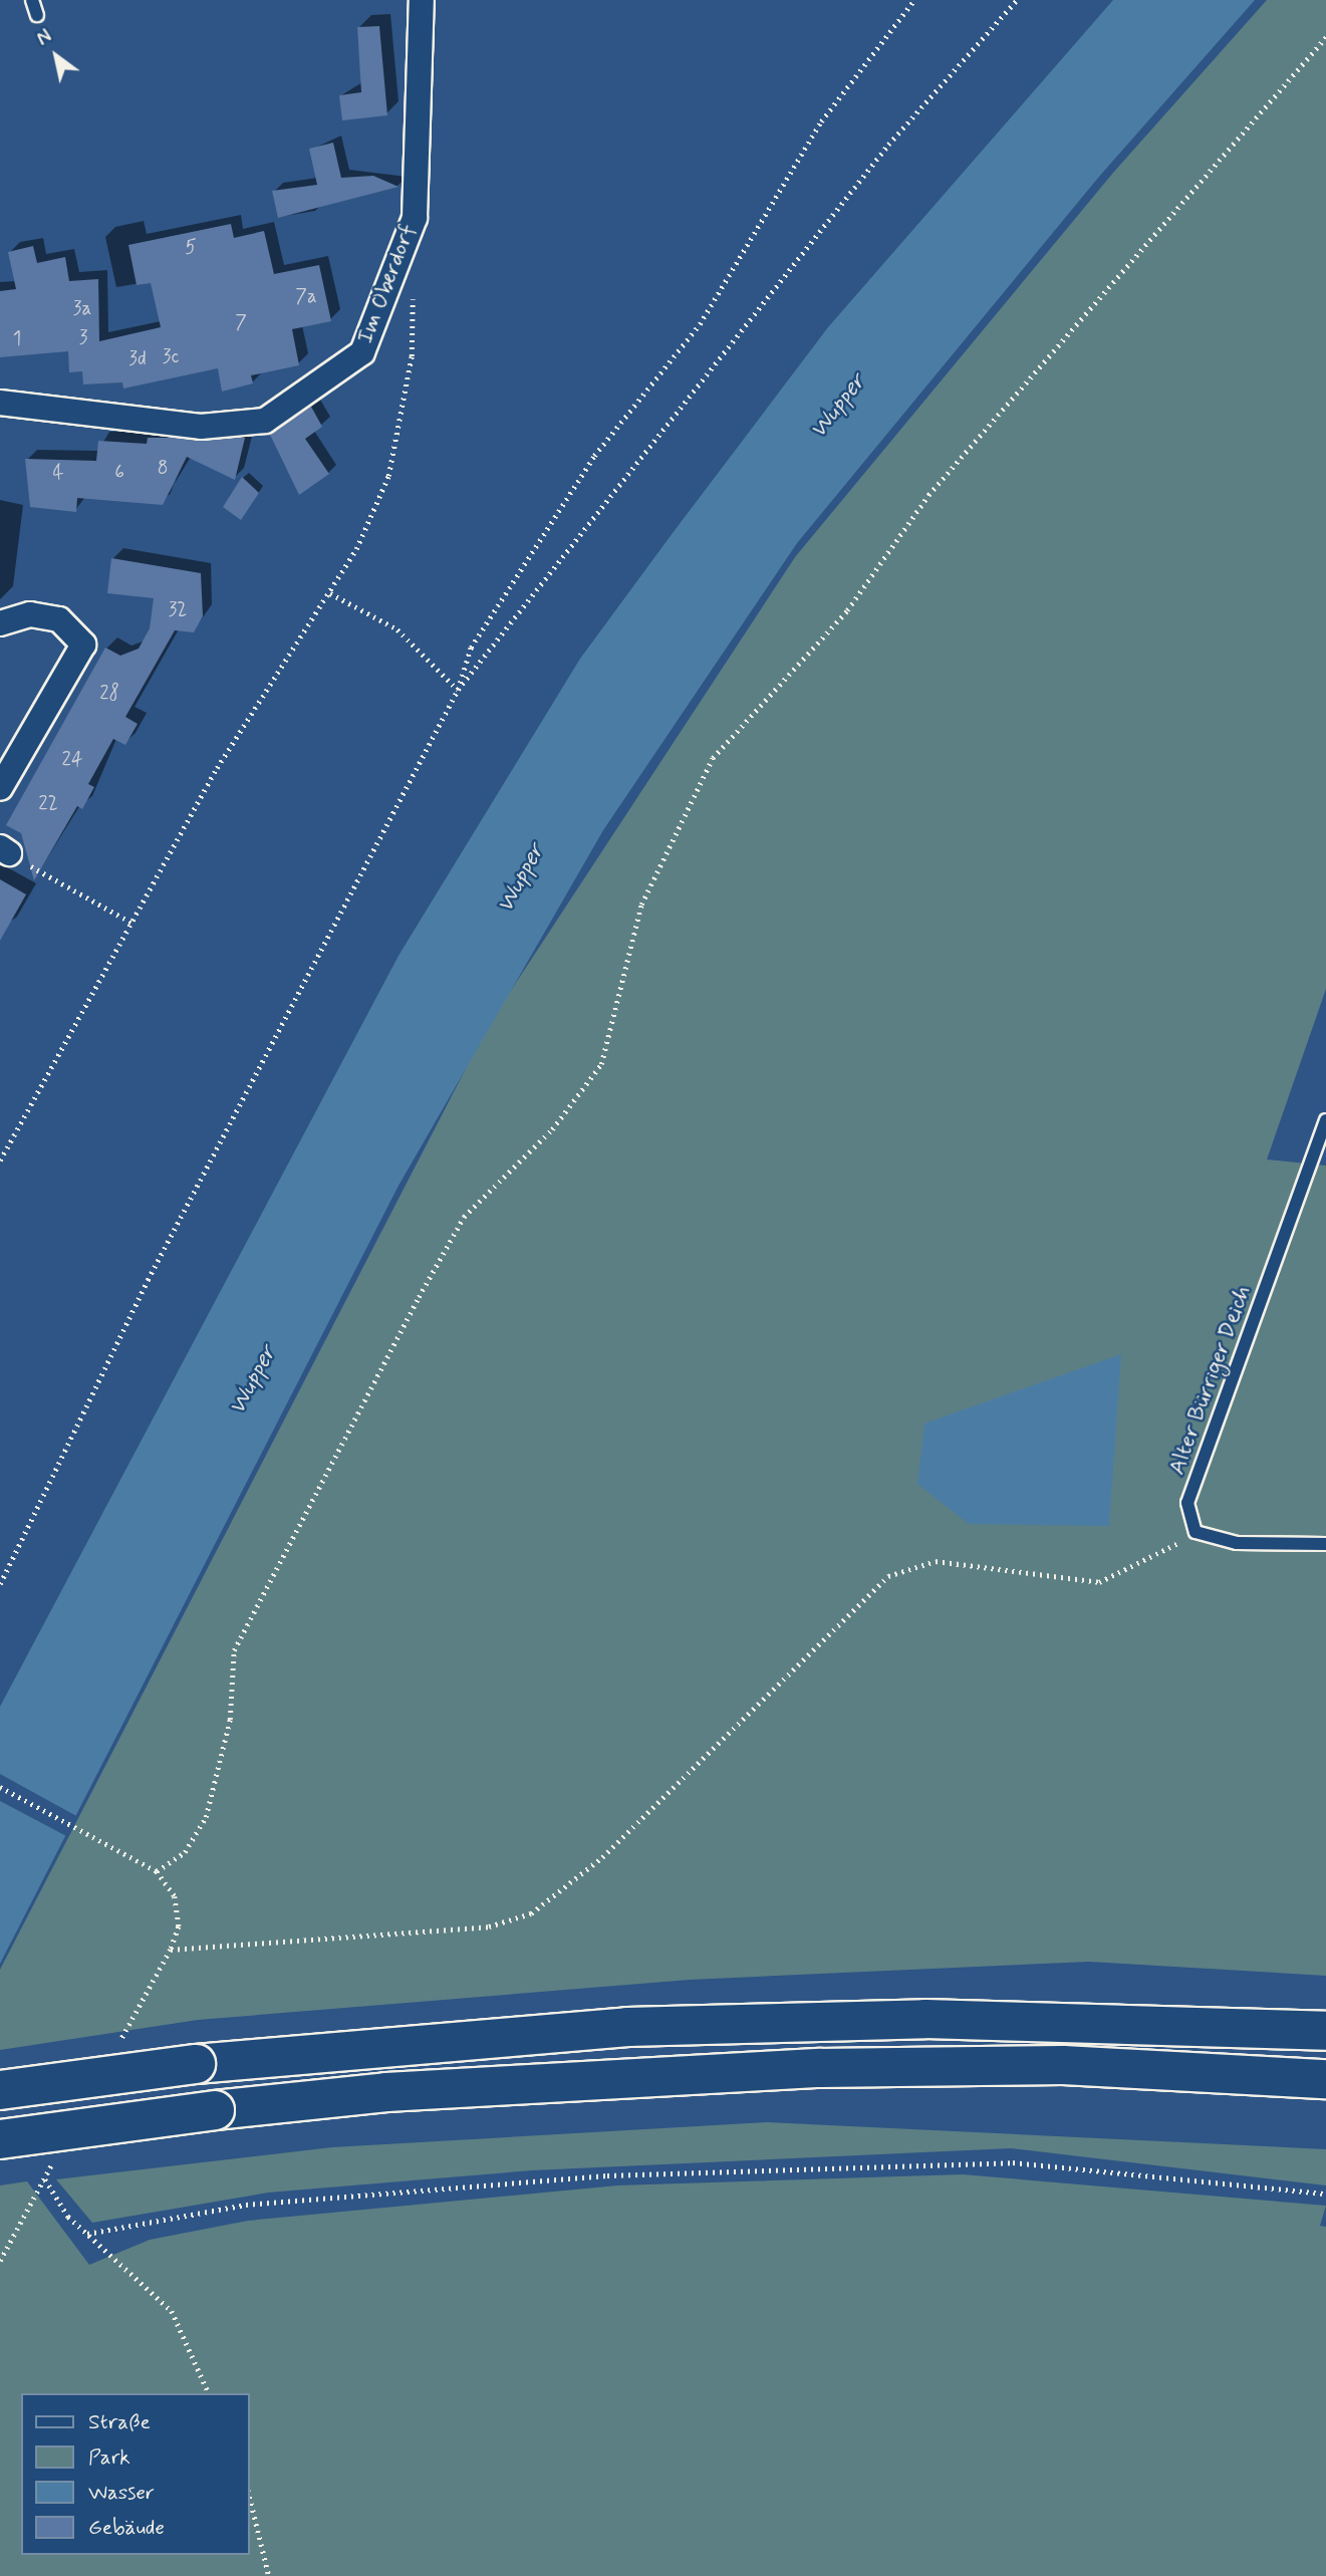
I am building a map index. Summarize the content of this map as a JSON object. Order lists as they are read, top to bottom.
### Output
{
  "streets": {
    "street": ["Im Oberdorf"],
    "lane": ["Alter Bürriger Deich"]
  },
  "water": ["Wupper"],
  "house_numbers": [
    "5",
    "7a",
    "3a",
    "7",
    "3",
    "1",
    "3c",
    "3d",
    "8",
    "6",
    "4",
    "32",
    "28",
    "24",
    "22"
  ],
  "legend": [
    "Straße",
    "Park",
    "Wasser",
    "Gebäude"
  ],
  "north": "top left"
}
